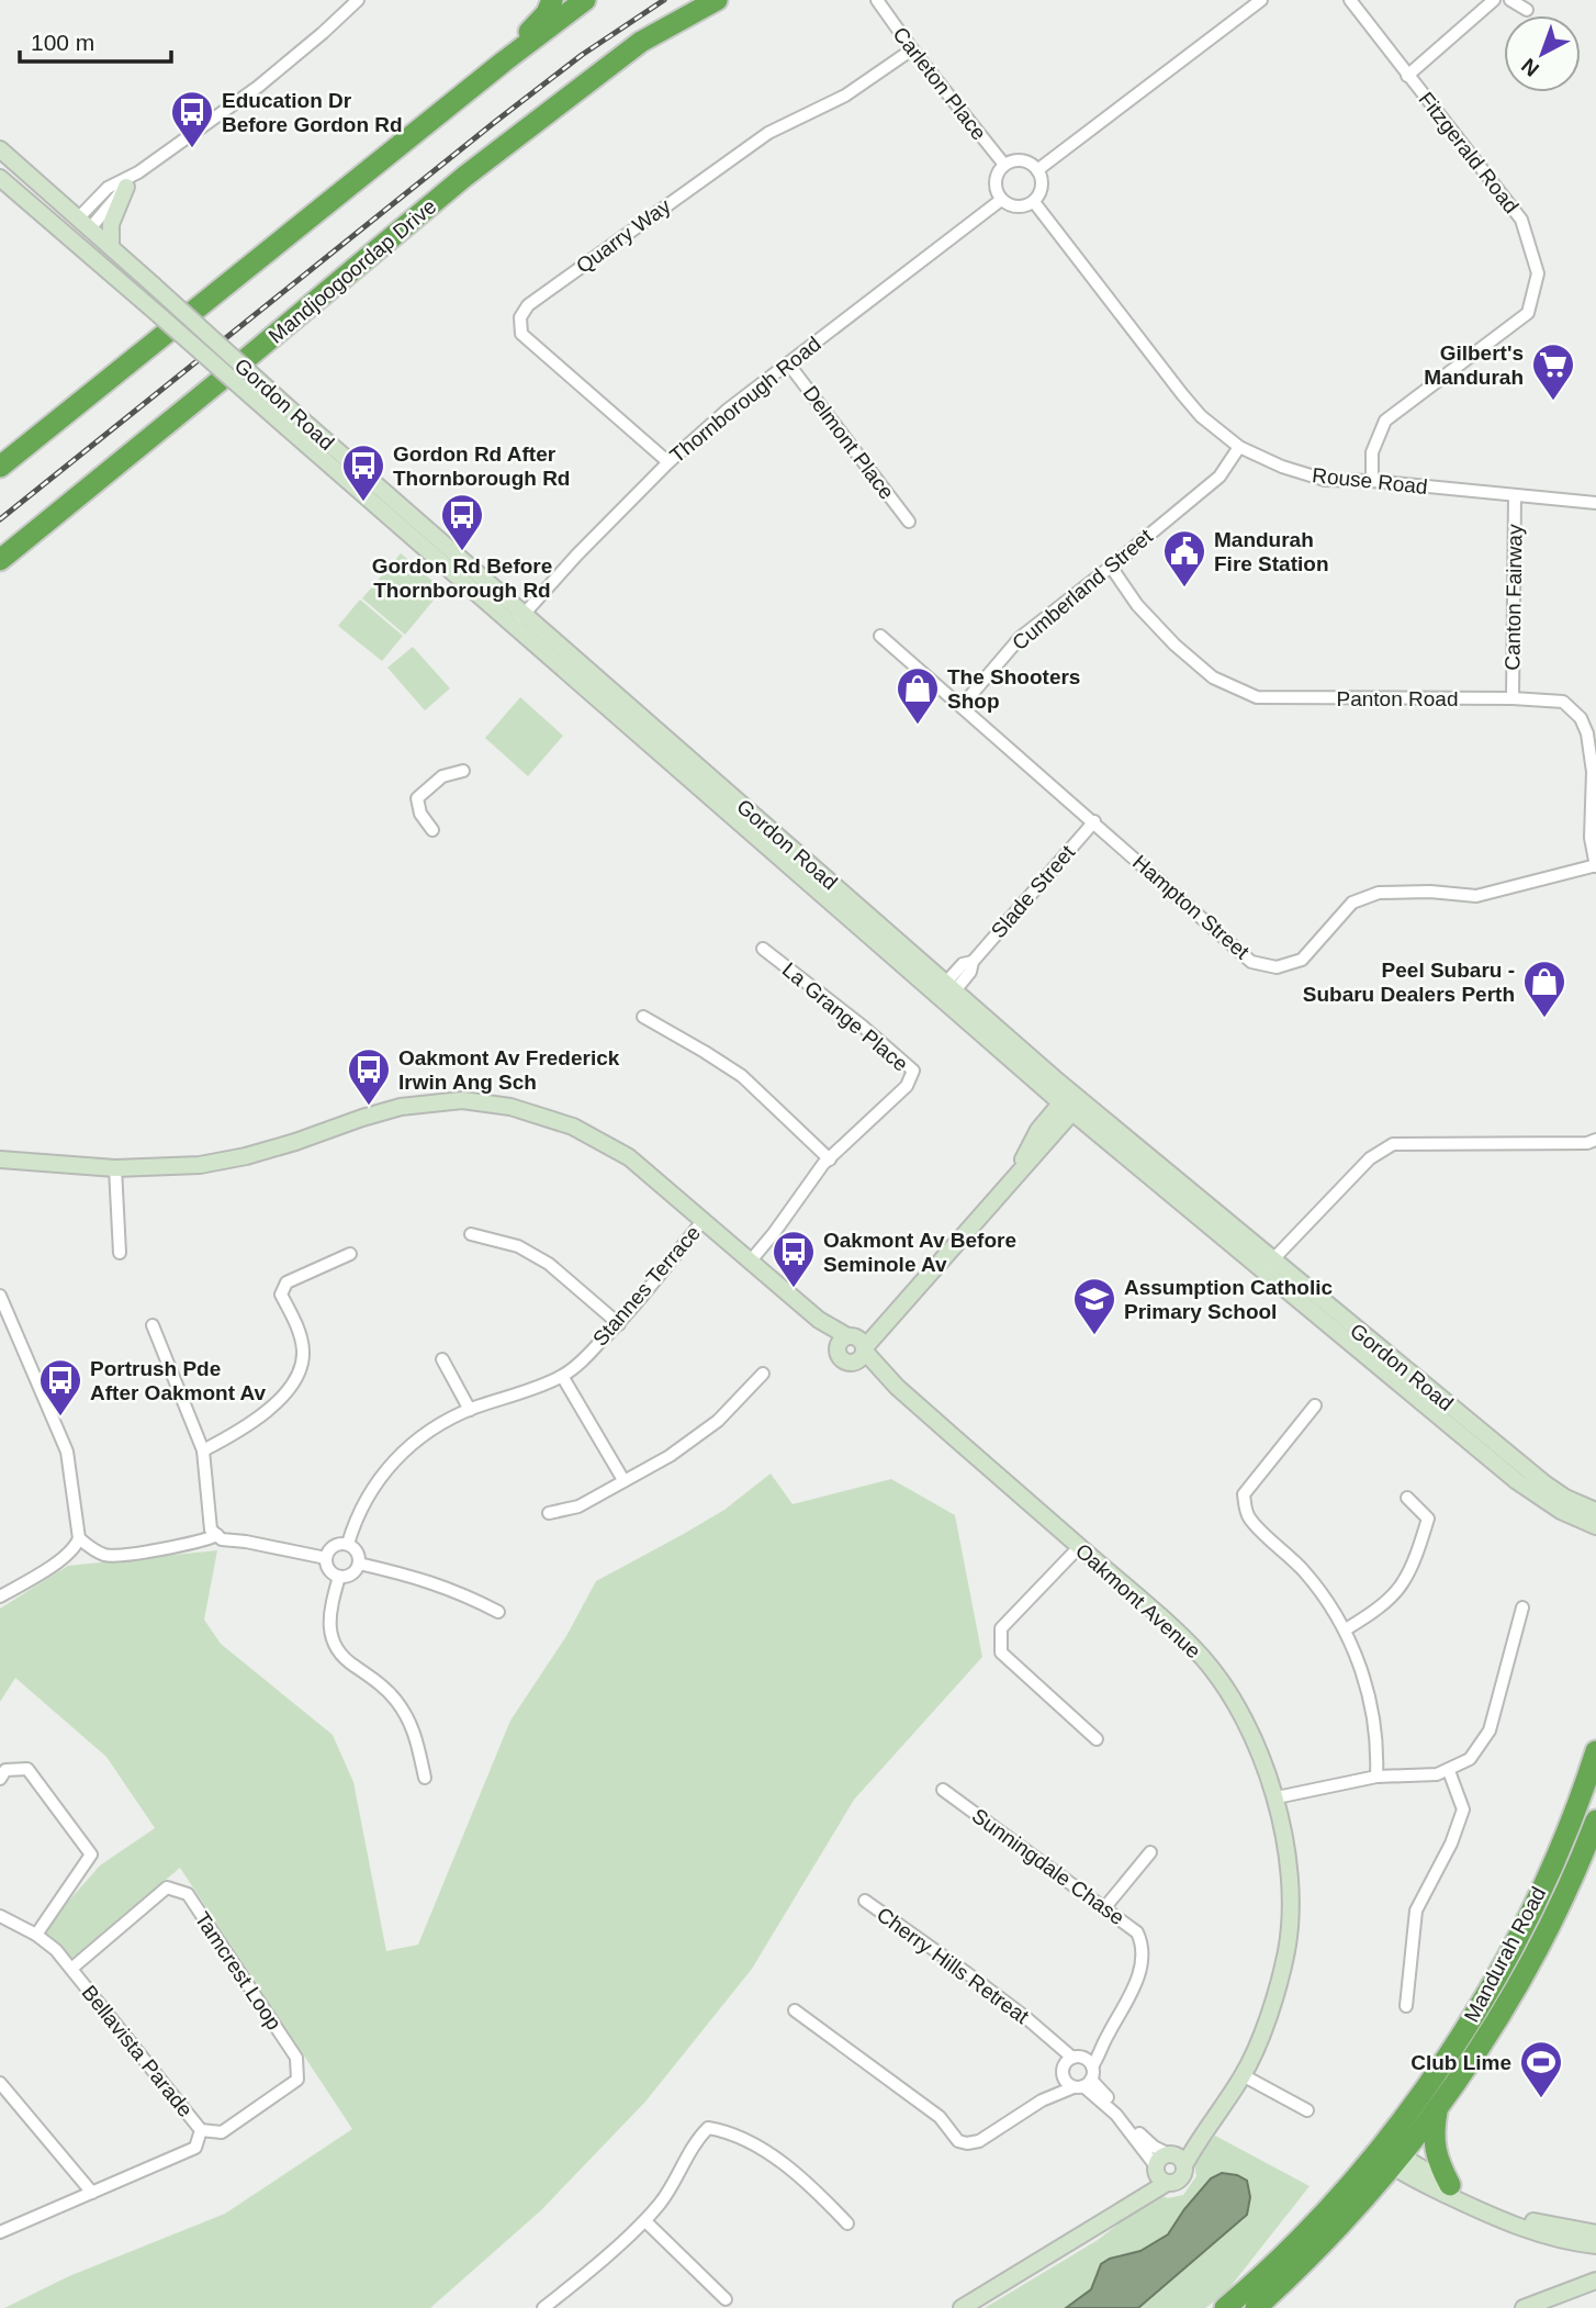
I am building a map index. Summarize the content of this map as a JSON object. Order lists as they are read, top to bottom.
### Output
{
  "streets": {
    "highway": ["Mandjoogoordap Drive", "Mandurah Road"],
    "main road": ["Gordon Road", "Oakmont Avenue"],
    "street": [
      "Carleton Place",
      "Fitzgerald Road",
      "Quarry Way",
      "Thornborough Road",
      "Delmont Place",
      "Rouse Road",
      "Cumberland Street",
      "Canton Fairway",
      "Panton Road",
      "Slade Street",
      "Hampton Street",
      "La Grange Place",
      "Stannes Terrace",
      "Sunningdale Chase",
      "Cherry Hills Retreat",
      "Tamcrest Loop",
      "Bellavista Parade"
    ]
  },
  "crossings": [
    ["Carleton Place", "Quarry Way"],
    ["Carleton Place", "Thornborough Road"],
    ["Carleton Place", "Rouse Road"],
    ["Fitzgerald Road", "Rouse Road"],
    ["Quarry Way", "Thornborough Road"],
    ["Thornborough Road", "Gordon Road"],
    ["Thornborough Road", "Delmont Place"],
    ["Thornborough Road", "Rouse Road"],
    ["Gordon Road", "Slade Street"],
    ["Rouse Road", "Cumberland Street"],
    ["Rouse Road", "Canton Fairway"],
    ["Cumberland Street", "Panton Road"],
    ["Cumberland Street", "Hampton Street"],
    ["Canton Fairway", "Panton Road"],
    ["Panton Road", "Hampton Street"],
    ["Slade Street", "Hampton Street"],
    ["La Grange Place", "Oakmont Avenue"],
    ["Stannes Terrace", "Oakmont Avenue"],
    ["Oakmont Avenue", "Cherry Hills Retreat"],
    ["Sunningdale Chase", "Cherry Hills Retreat"],
    ["Tamcrest Loop", "Bellavista Parade"]
  ],
  "places": {
    "bus stop": [
      "Education Dr Before Gordon Rd",
      "Gordon Rd After Thornborough Rd",
      "Gordon Rd Before Thornborough Rd",
      "Oakmont Av Frederick Irwin Ang Sch",
      "Oakmont Av Before Seminole Av",
      "Portrush Pde After Oakmont Av"
    ],
    "supermarket": ["Gilbert's Mandurah"],
    "public building": ["Mandurah Fire Station"],
    "shop": ["The Shooters Shop", "Peel Subaru - Subaru Dealers Perth"],
    "school or university": ["Assumption Catholic Primary School"],
    "sports": ["Club Lime"]
  },
  "scale_bar": "100 m",
  "north": "bottom left"
}
